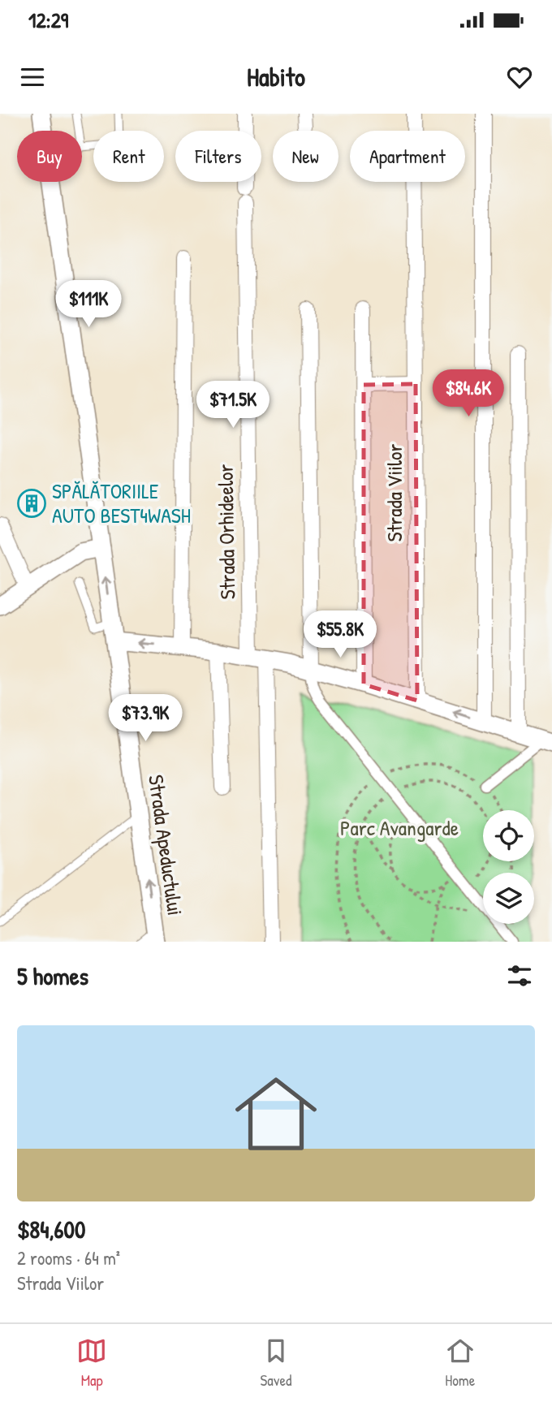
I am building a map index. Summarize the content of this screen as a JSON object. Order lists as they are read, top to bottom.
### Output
{
  "streets": {
    "street": ["Strada Viilor", "Strada Orhideelor", "Strada Apeductului"]
  },
  "parks": ["Parc Avangarde"],
  "places": {
    "building": ["SPĂLĂTORIILE AUTO BEST4WASH"]
  },
  "page": {
    "status": "12:29",
    "header": "Habito",
    "chip": [
      "Buy",
      "Rent",
      "Filters",
      "New",
      "Apartment"
    ],
    "price": [
      "$111K",
      "$84.6K",
      "$71.5K",
      "$55.8K",
      "$73.9K"
    ],
    "heading": "5 homes",
    "list": [
      {
        "name": "$84,600",
        "note": "2 rooms · 64 m² · Strada Viilor"
      }
    ],
    "tabs": ["Map", "Saved", "Home"]
  }
}
